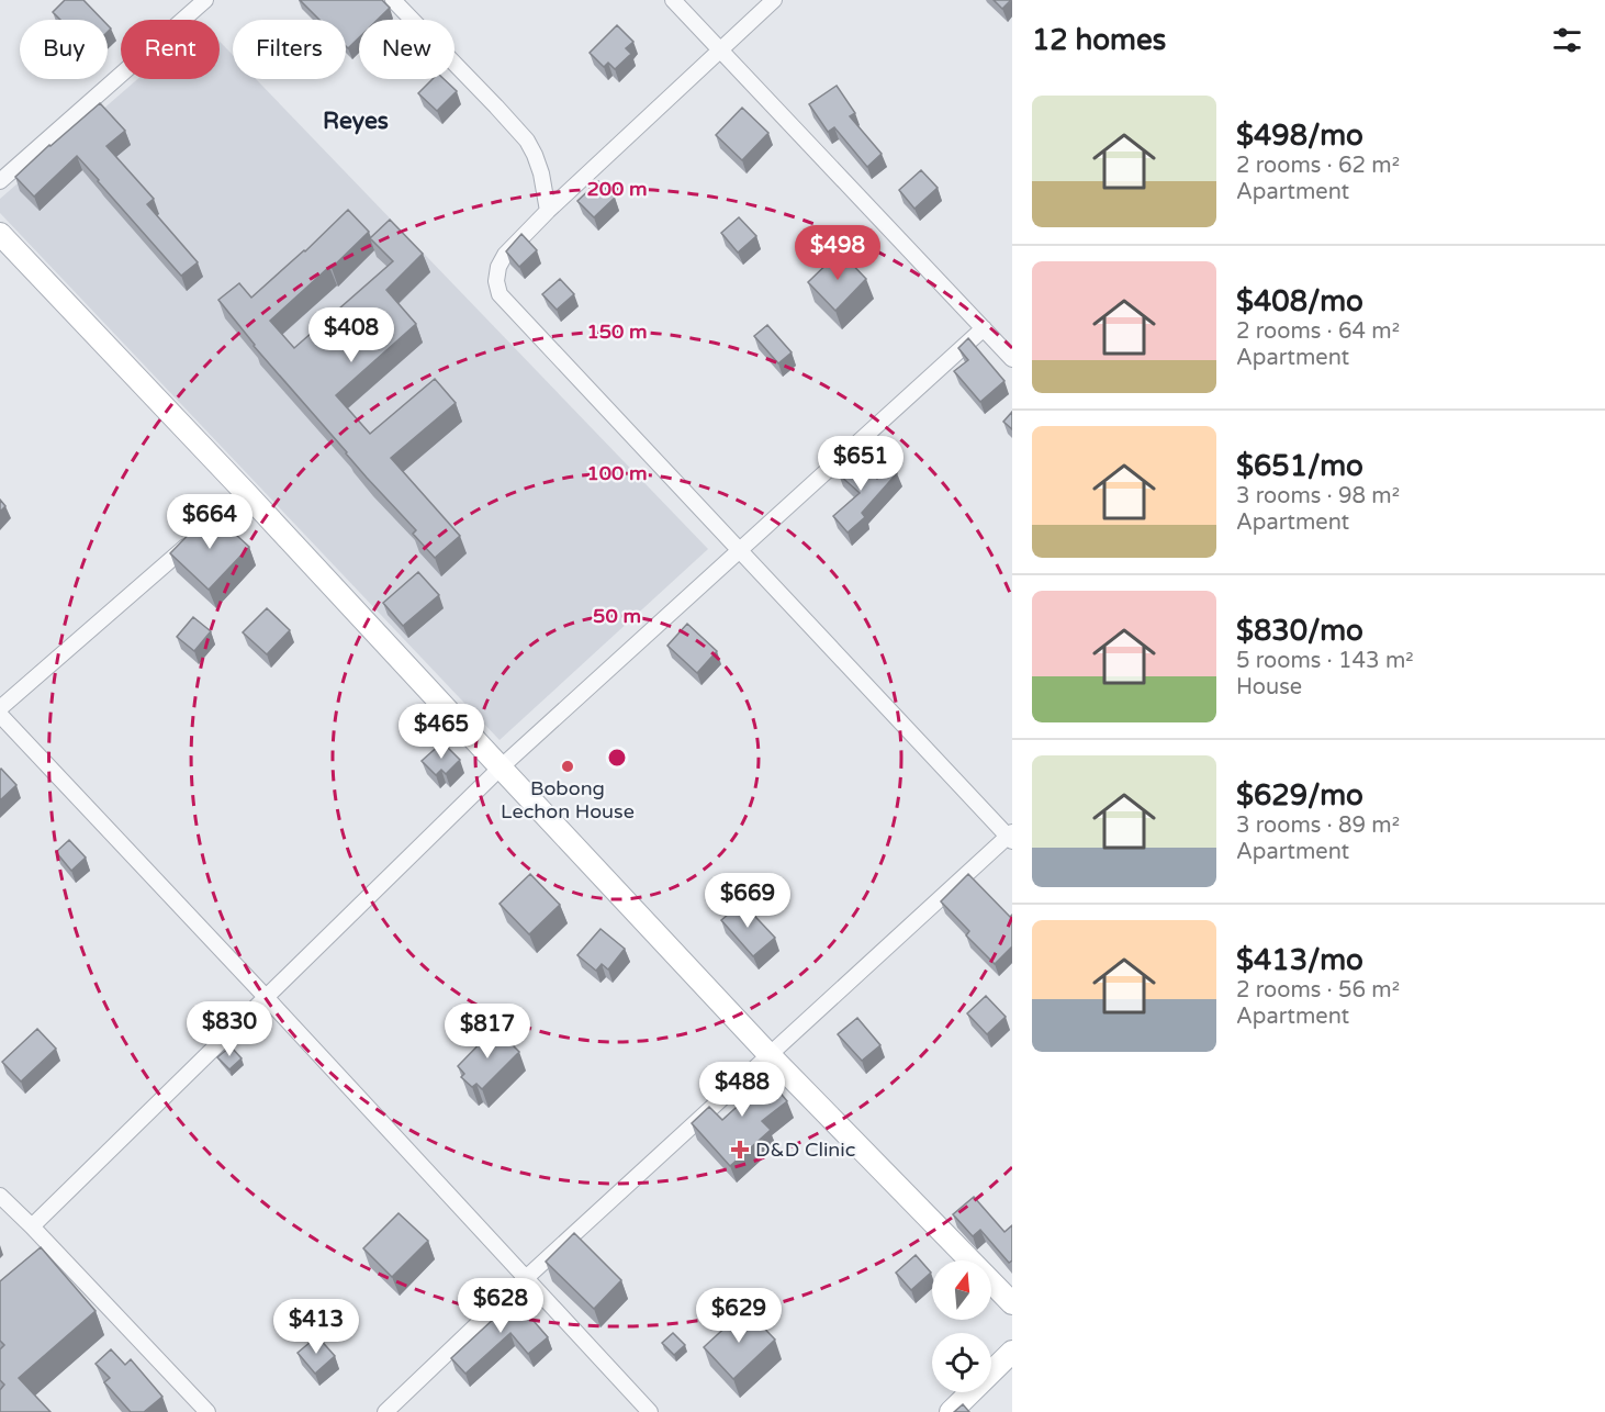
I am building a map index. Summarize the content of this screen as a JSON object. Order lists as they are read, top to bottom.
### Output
{
  "districts": ["Reyes"],
  "places": {
    "other": ["Bobong Lechon House"],
    "health": ["D&D Clinic"]
  },
  "north": "top",
  "page": {
    "heading": "12 homes",
    "chip": [
      "Buy",
      "Rent",
      "Filters",
      "New"
    ],
    "list": [
      {
        "name": "$498/mo",
        "note": "2 rooms · 62 m² · Apartment"
      },
      {
        "name": "$408/mo",
        "note": "2 rooms · 64 m² · Apartment"
      },
      {
        "name": "$651/mo",
        "note": "3 rooms · 98 m² · Apartment"
      },
      {
        "name": "$830/mo",
        "note": "5 rooms · 143 m² · House"
      },
      {
        "name": "$629/mo",
        "note": "3 rooms · 89 m² · Apartment"
      },
      {
        "name": "$413/mo",
        "note": "2 rooms · 56 m² · Apartment"
      }
    ],
    "price": [
      "$498",
      "$408",
      "$651",
      "$664",
      "$465",
      "$669",
      "$830",
      "$817",
      "$488",
      "$628",
      "$629",
      "$413"
    ]
  },
  "rings": [
    "200 m",
    "150 m",
    "100 m",
    "50 m"
  ]
}
